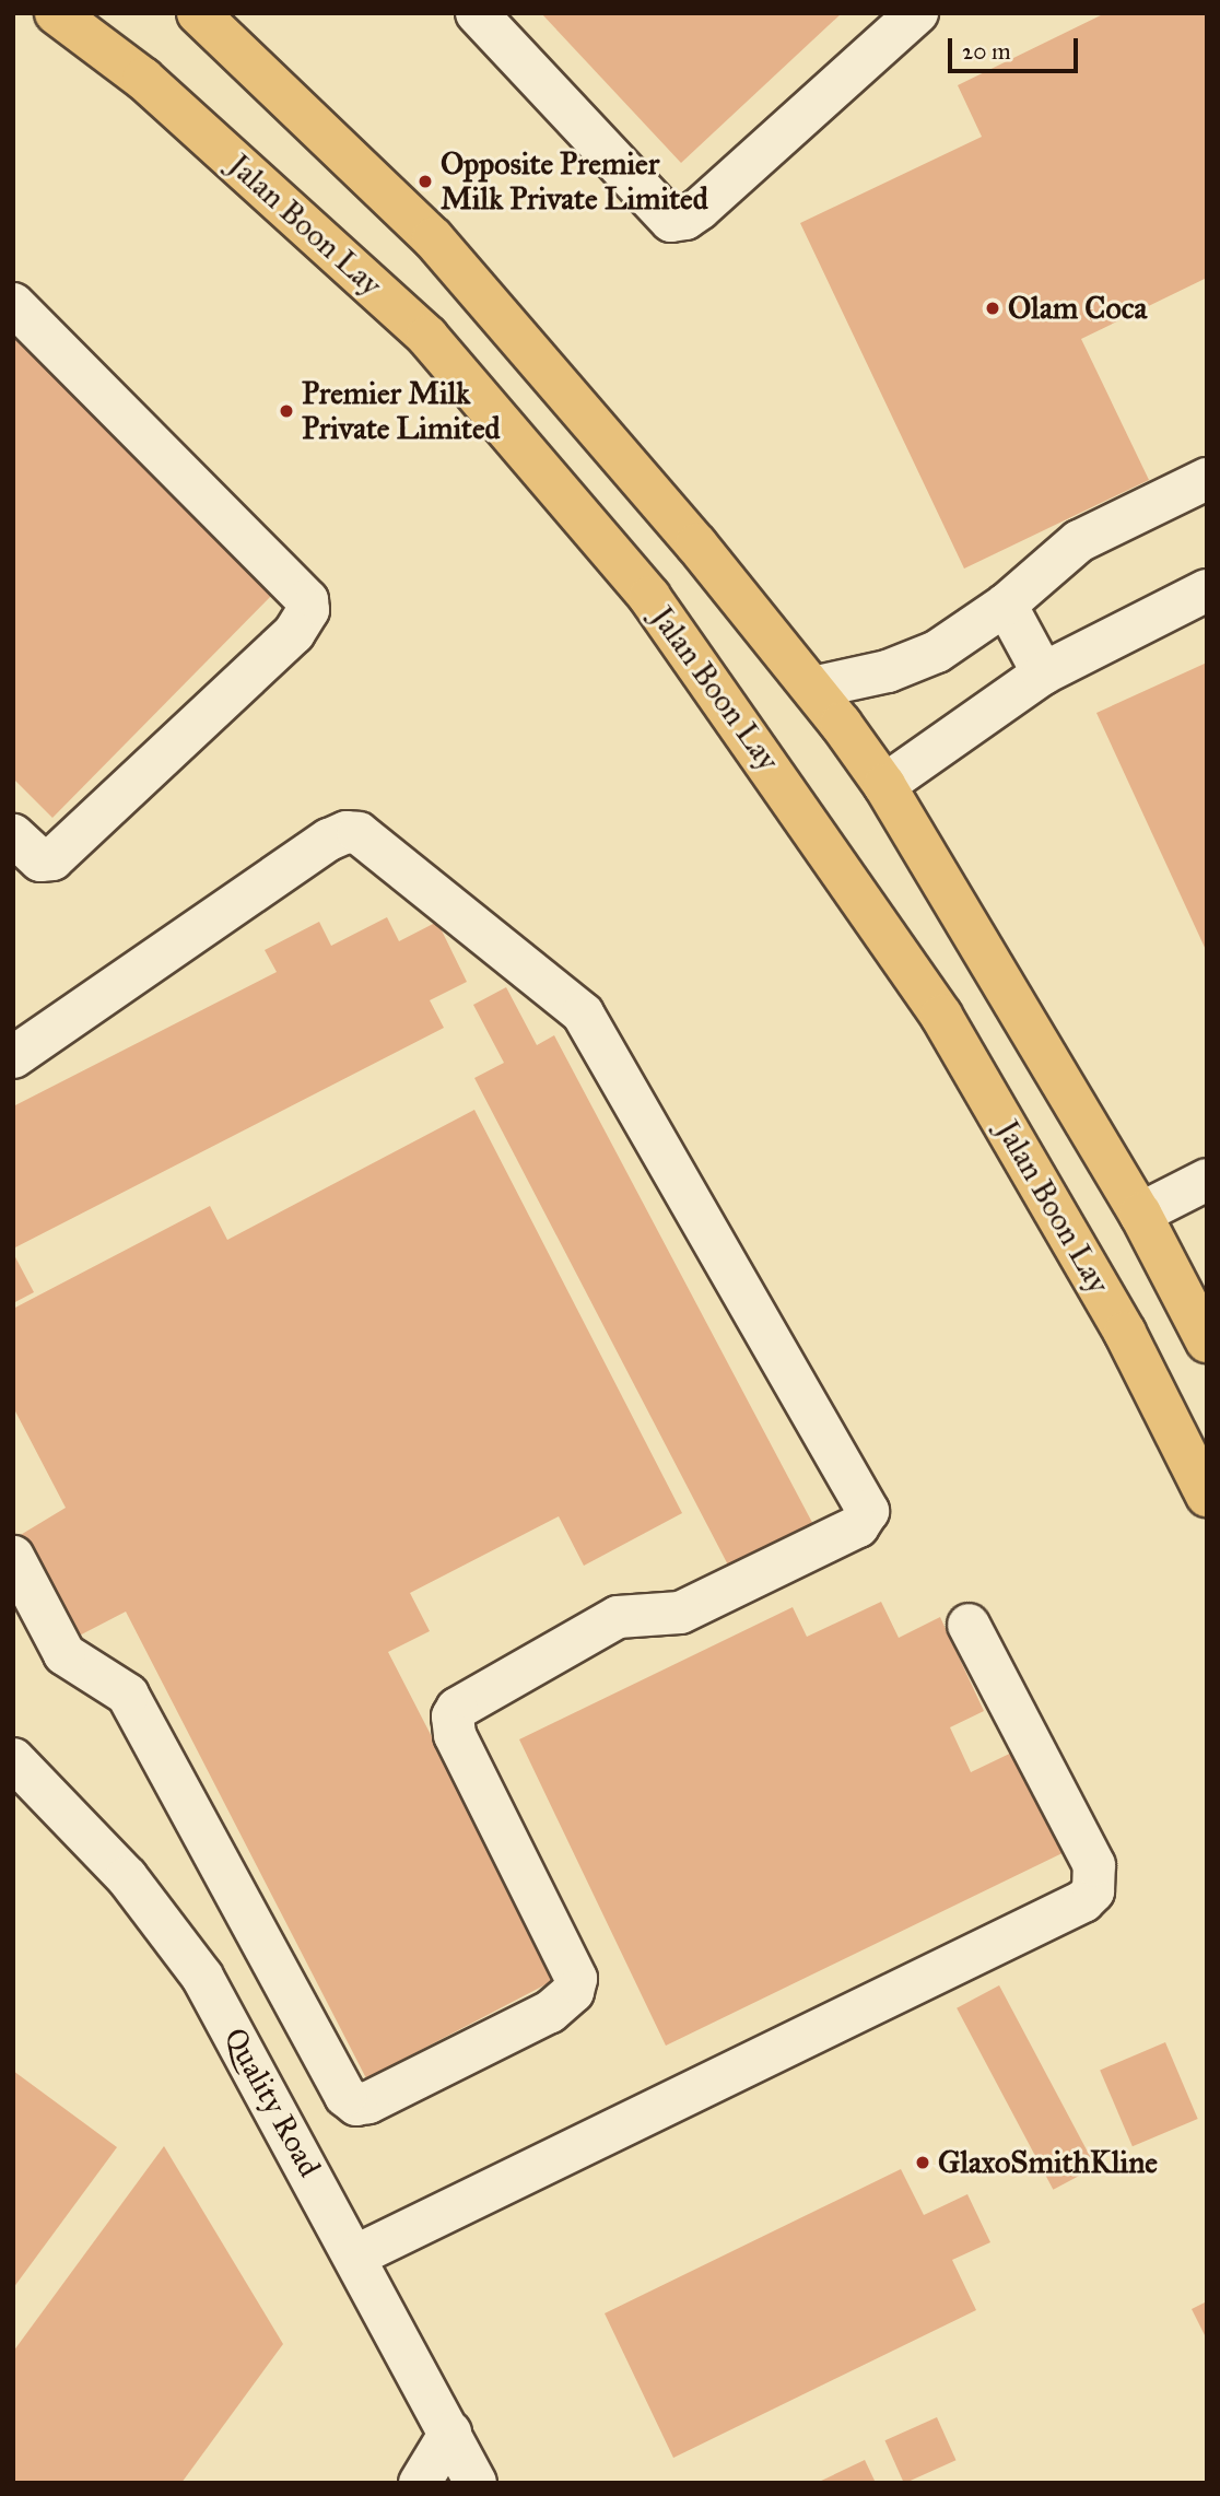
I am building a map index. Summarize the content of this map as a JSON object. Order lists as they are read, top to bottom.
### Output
{
  "streets": {
    "main road": ["Jalan Boon Lay"],
    "street": ["Quality Road"]
  },
  "places": [
    "Opposite Premier Milk Private Limited",
    "Olam Coca",
    "Premier Milk Private Limited",
    "GlaxoSmithKline"
  ],
  "scale_bar": "20 m"
}
